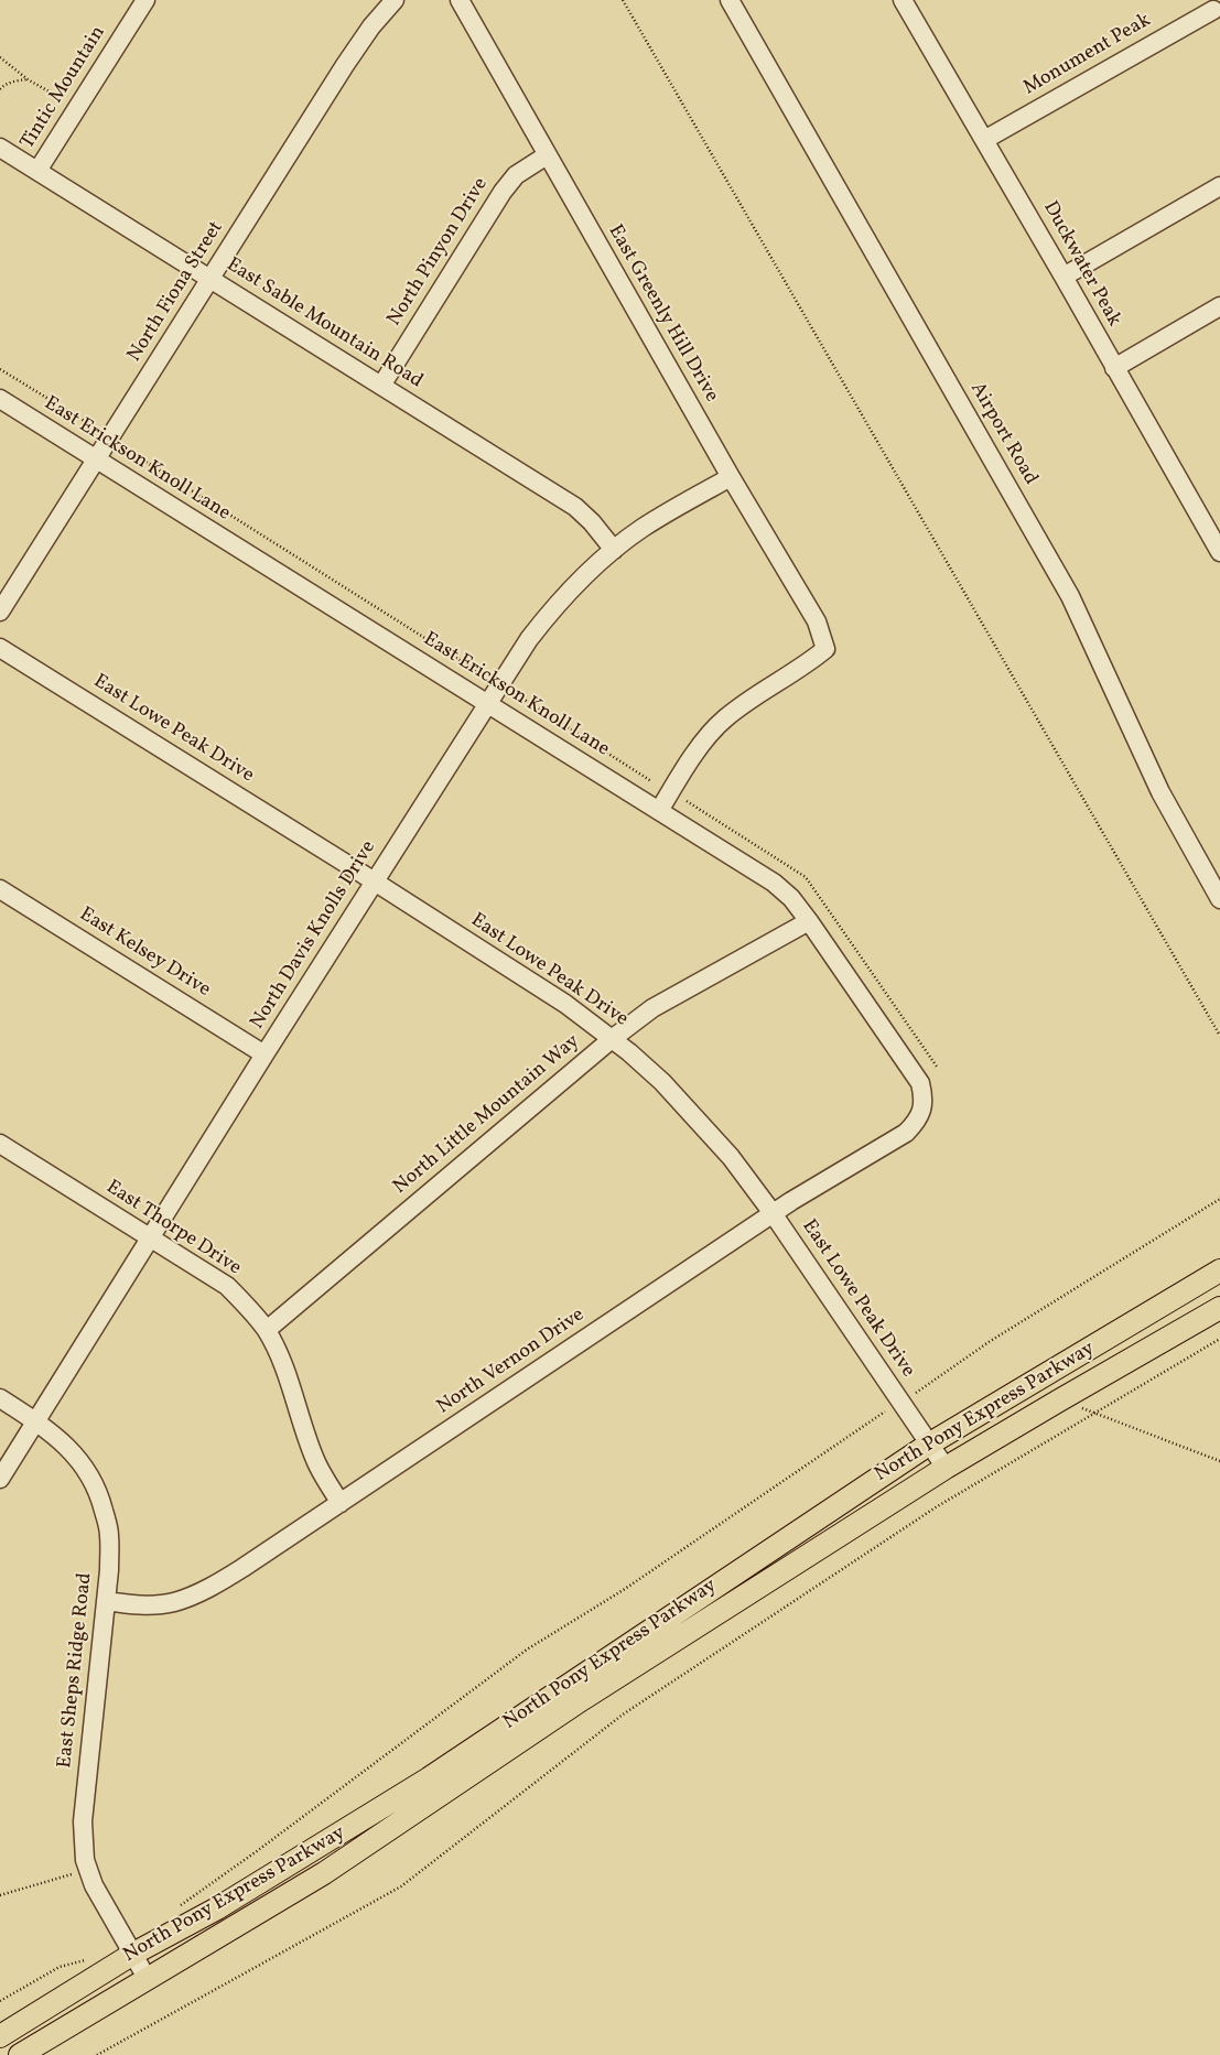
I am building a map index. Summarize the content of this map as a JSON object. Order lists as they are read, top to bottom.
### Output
{
  "streets": {
    "main road": ["North Pony Express Parkway"],
    "street": [
      "Monument Peak",
      "Tintic Mountain",
      "North Pinyon Drive",
      "Duckwater Peak",
      "North Fiona Street",
      "East Greenly Hill Drive",
      "East Sable Mountain Road",
      "Airport Road",
      "East Erickson Knoll Lane",
      "East Lowe Peak Drive",
      "North Davis Knolls Drive",
      "East Kelsey Drive",
      "North Little Mountain Way",
      "East Thorpe Drive",
      "North Vernon Drive",
      "East Sheps Ridge Road"
    ]
  },
  "crossings": [
    ["Monument Peak", "Duckwater Peak"],
    ["Tintic Mountain", "East Sable Mountain Road"],
    ["North Pinyon Drive", "East Greenly Hill Drive"],
    ["North Pinyon Drive", "East Sable Mountain Road"],
    ["North Fiona Street", "East Sable Mountain Road"],
    ["North Fiona Street", "East Erickson Knoll Lane"],
    ["East Greenly Hill Drive", "East Erickson Knoll Lane"],
    ["East Greenly Hill Drive", "North Davis Knolls Drive"],
    ["East Sable Mountain Road", "North Davis Knolls Drive"],
    ["East Erickson Knoll Lane", "North Davis Knolls Drive"],
    ["East Erickson Knoll Lane", "North Little Mountain Way"],
    ["East Erickson Knoll Lane", "North Vernon Drive"],
    ["East Lowe Peak Drive", "North Davis Knolls Drive"],
    ["East Lowe Peak Drive", "North Little Mountain Way"],
    ["East Lowe Peak Drive", "North Vernon Drive"],
    ["East Lowe Peak Drive", "North Pony Express Parkway"],
    ["North Davis Knolls Drive", "East Kelsey Drive"],
    ["North Davis Knolls Drive", "East Thorpe Drive"],
    ["North Davis Knolls Drive", "East Sheps Ridge Road"],
    ["North Little Mountain Way", "East Thorpe Drive"],
    ["East Thorpe Drive", "North Vernon Drive"],
    ["North Vernon Drive", "East Sheps Ridge Road"],
    ["North Pony Express Parkway", "East Sheps Ridge Road"]
  ]
}
